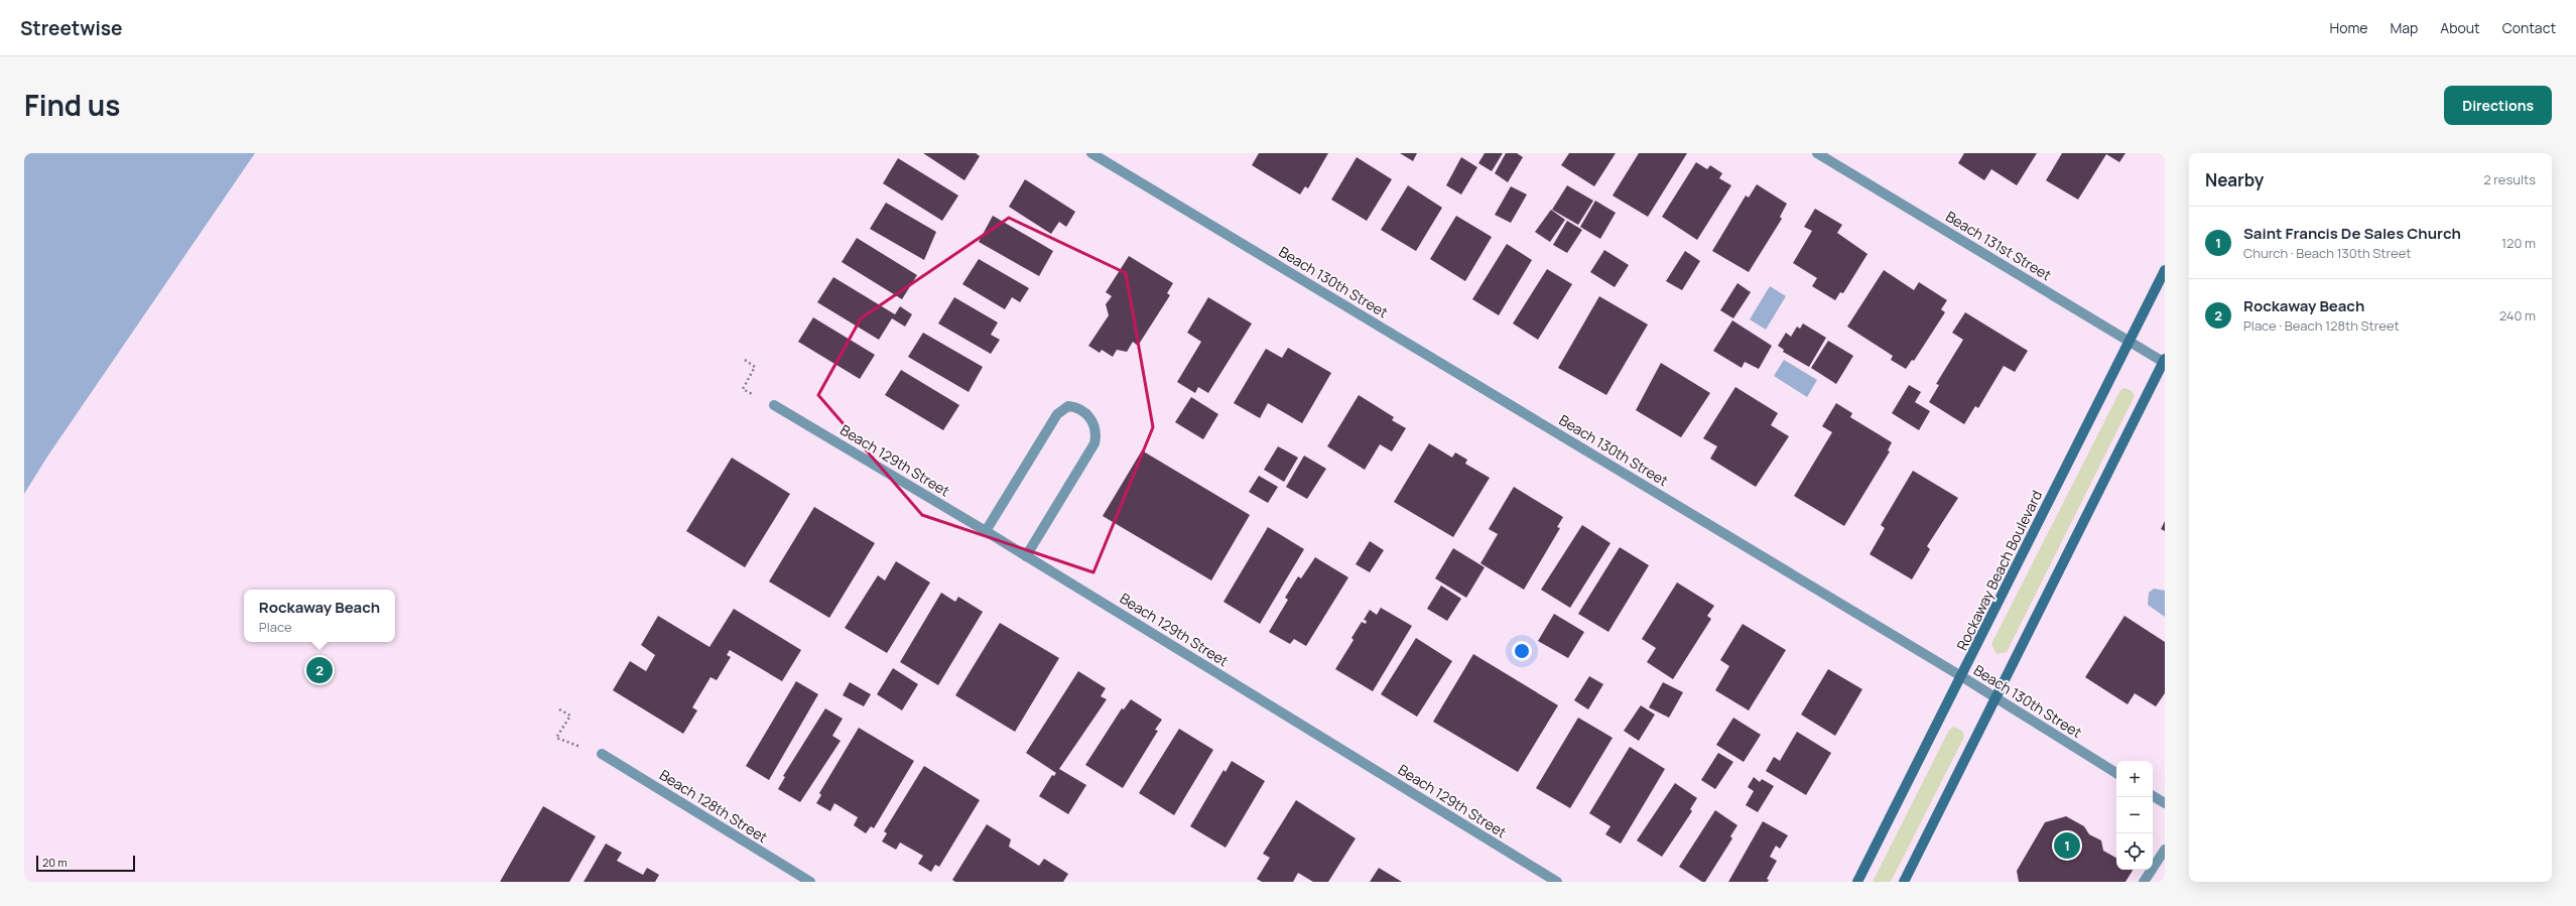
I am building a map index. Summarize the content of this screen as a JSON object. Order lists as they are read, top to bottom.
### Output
{
  "streets": {
    "street": [
      "Beach 131st Street",
      "Beach 130th Street",
      "Beach 129th Street",
      "Rockaway Beach Boulevard",
      "Beach 128th Street"
    ]
  },
  "crossings": [
    ["Beach 131st Street", "Rockaway Beach Boulevard"],
    ["Beach 130th Street", "Rockaway Beach Boulevard"]
  ],
  "scale_bar": "20 m",
  "page": {
    "header": "Streetwise",
    "nav": [
      "Home",
      "Map",
      "About",
      "Contact"
    ],
    "title": "Find us",
    "buttons": "Directions",
    "heading": ["Nearby", "2 results"],
    "list": [
      {
        "mark": "1",
        "name": "Saint Francis De Sales Church",
        "note": "Church · Beach 130th Street",
        "value": "120 m"
      },
      {
        "mark": "2",
        "name": "Rockaway Beach",
        "note": "Place · Beach 128th Street",
        "value": "240 m"
      }
    ],
    "popup": ["Rockaway Beach", "Place"],
    "pins": ["2", "1"],
    "map_buttons": ["+", "−"],
    "scale": "20 m"
  }
}
